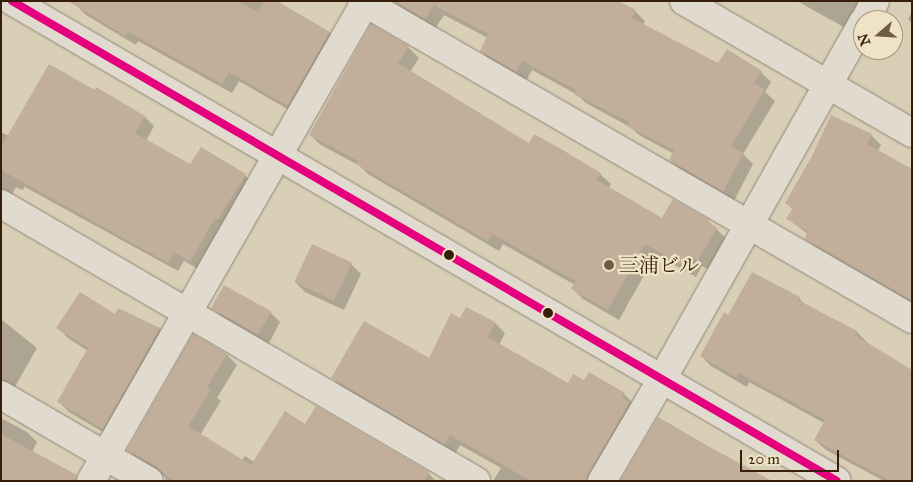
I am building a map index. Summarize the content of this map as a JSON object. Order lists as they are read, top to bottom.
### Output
{
  "places": ["三浦ビル"],
  "scale_bar": "20 m",
  "north": "left"
}
